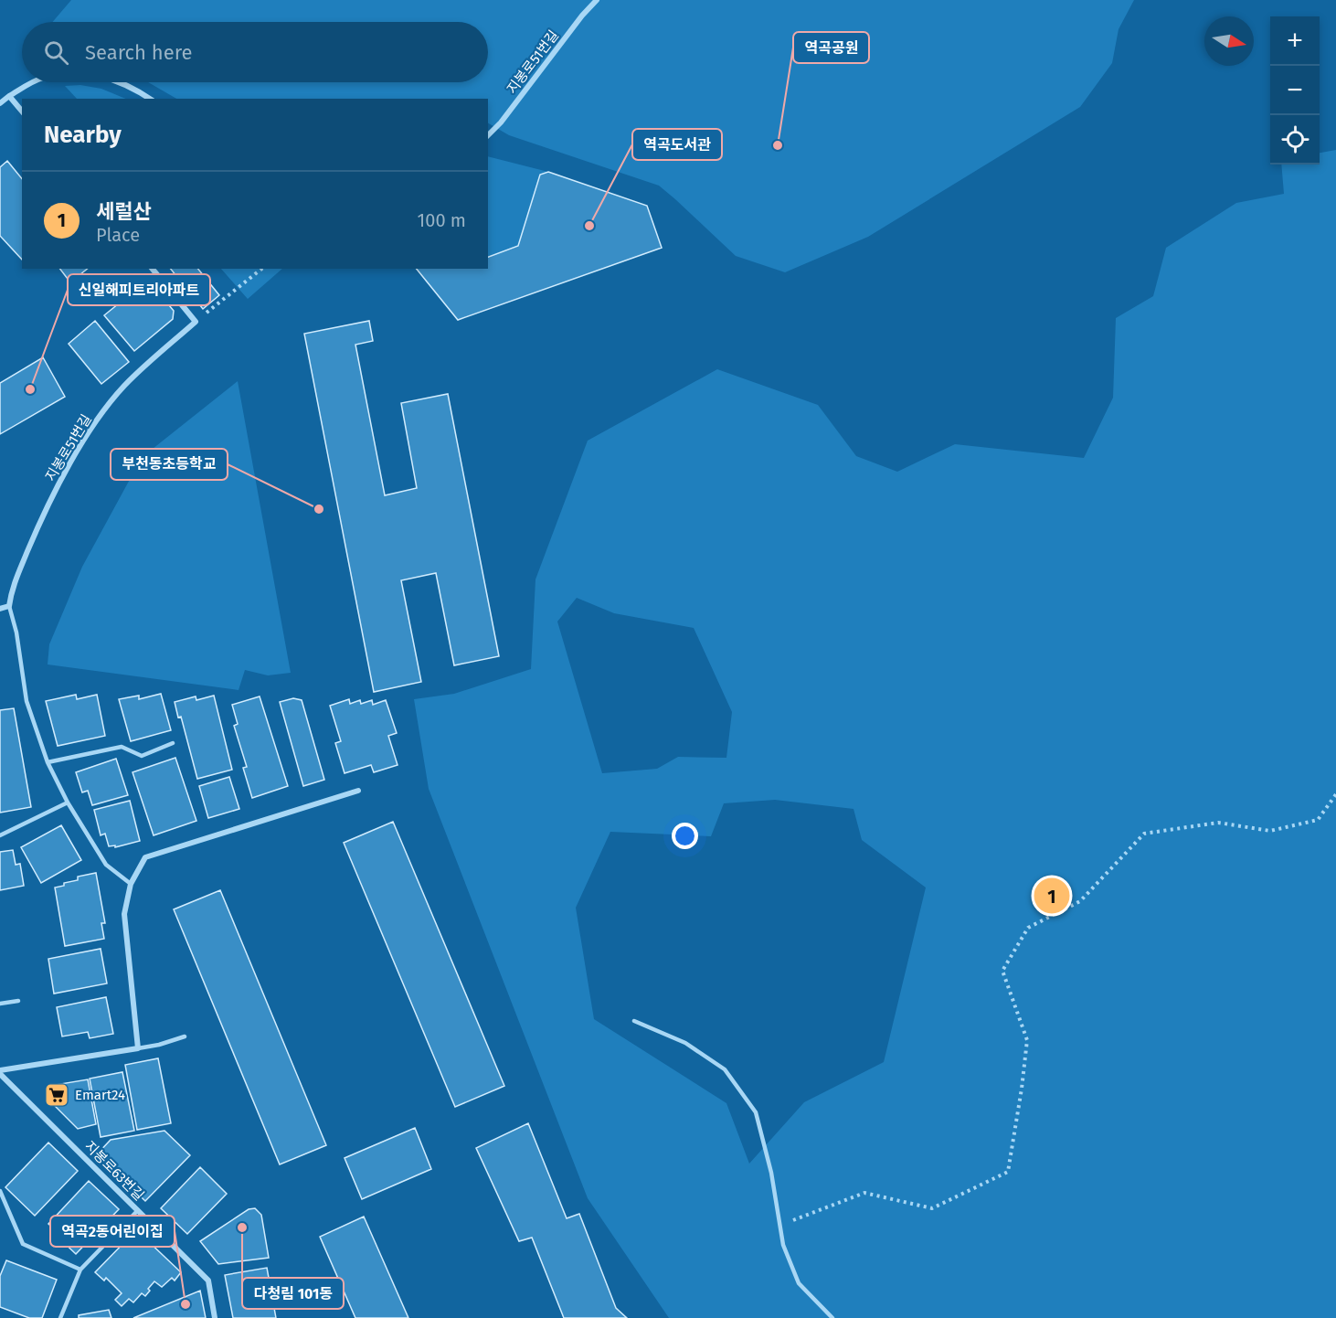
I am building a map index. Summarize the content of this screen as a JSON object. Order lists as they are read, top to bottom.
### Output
{
  "streets": {
    "street": ["지봉로51번길", "지봉로63번길"]
  },
  "places": {
    "other": [
      "역곡공원",
      "역곡도서관",
      "신일해피트리아파트",
      "부천동초등학교",
      "다청림 101동",
      "역곡2동어린이집"
    ],
    "supermarket": ["Emart24"]
  },
  "north": "right",
  "page": {
    "map_buttons": ["+", "−"],
    "search": "Search here",
    "heading": "Nearby",
    "list": [
      {
        "mark": "1",
        "name": "세럴산",
        "note": "Place",
        "value": "100 m"
      }
    ],
    "pins": "1"
  }
}
